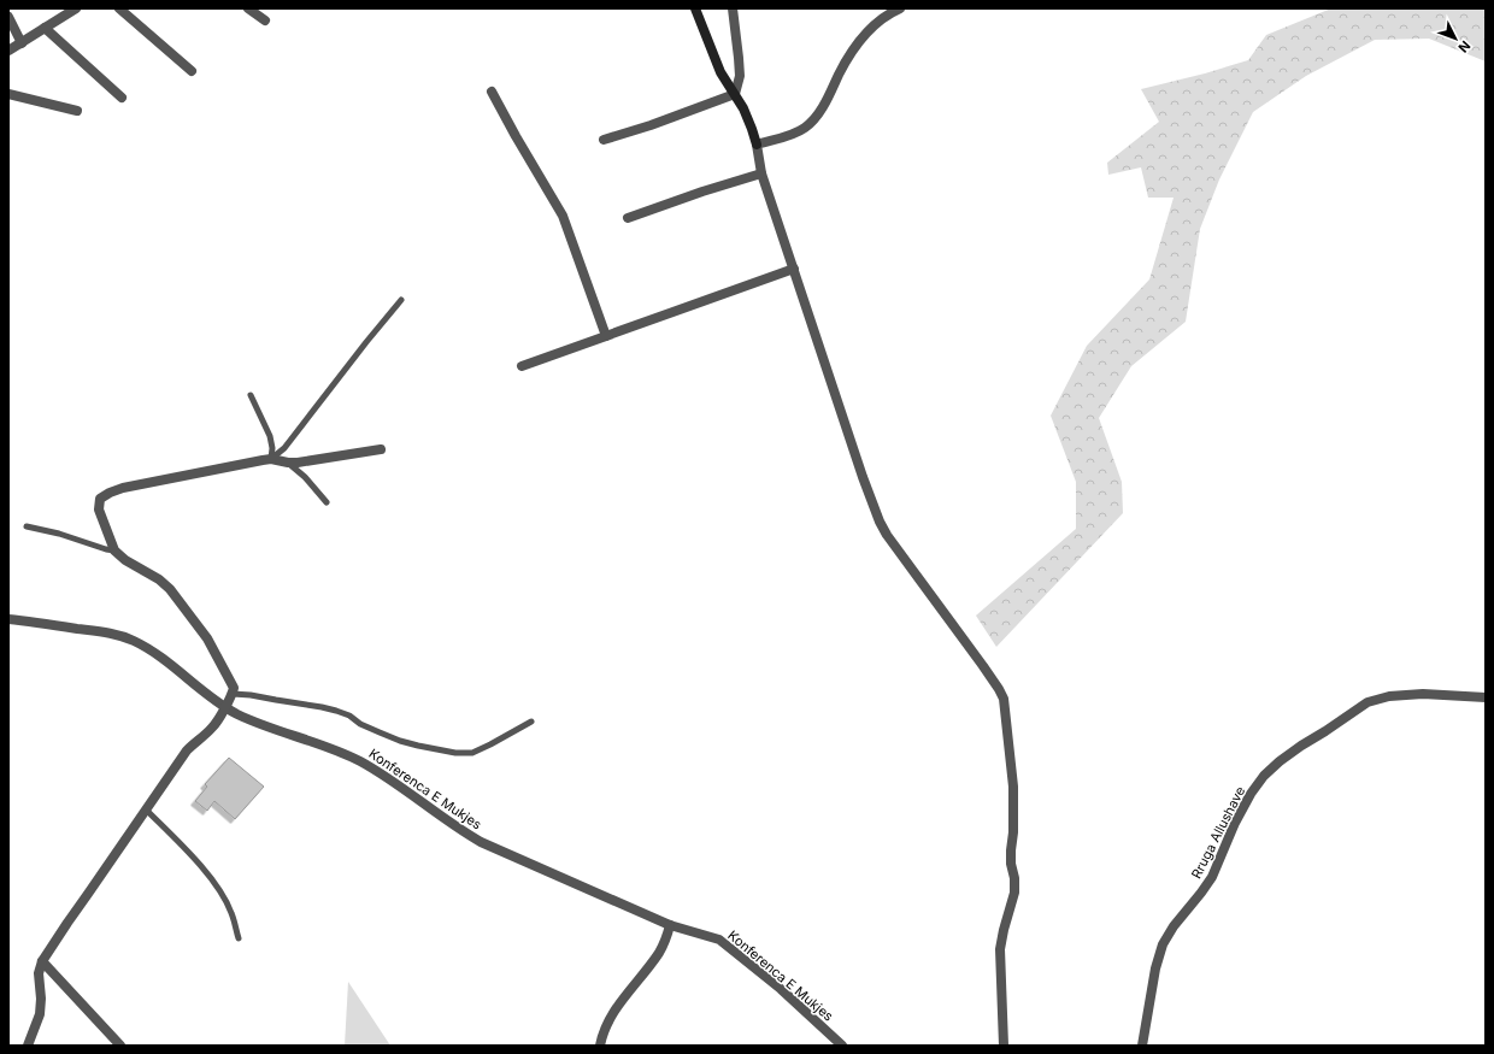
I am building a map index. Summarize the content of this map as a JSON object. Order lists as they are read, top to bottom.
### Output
{
  "streets": {
    "street": ["Konferenca E Mukjes", "Rruga Allushave"]
  },
  "north": "bottom right"
}
